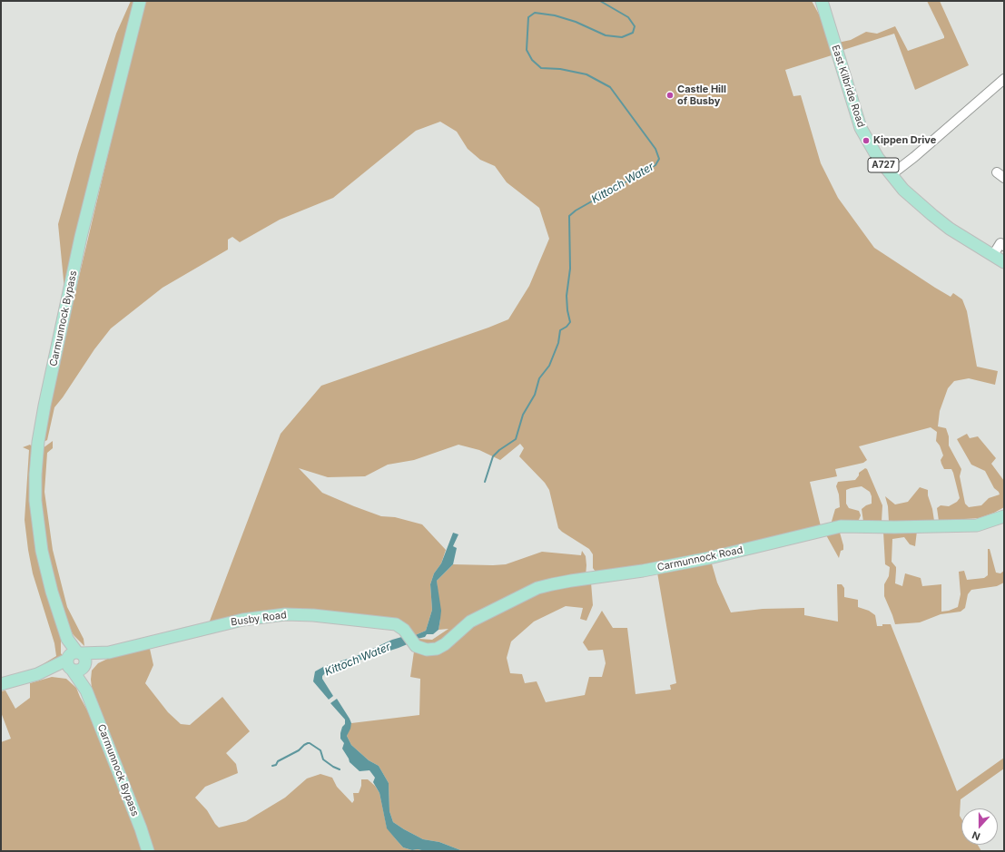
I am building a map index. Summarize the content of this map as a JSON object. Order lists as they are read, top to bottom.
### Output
{
  "streets": {
    "main road": [
      "East Kilbride Road",
      "A727",
      "Carmunnock Bypass",
      "Carmunnock Road",
      "Busby Road"
    ]
  },
  "crossings": [
    ["Carmunnock Bypass", "Busby Road"],
    ["Carmunnock Road", "Busby Road"]
  ],
  "water": ["Kittoch Water"],
  "places": ["Castle Hill of Busby", "Kippen Drive"],
  "north": "bottom"
}
